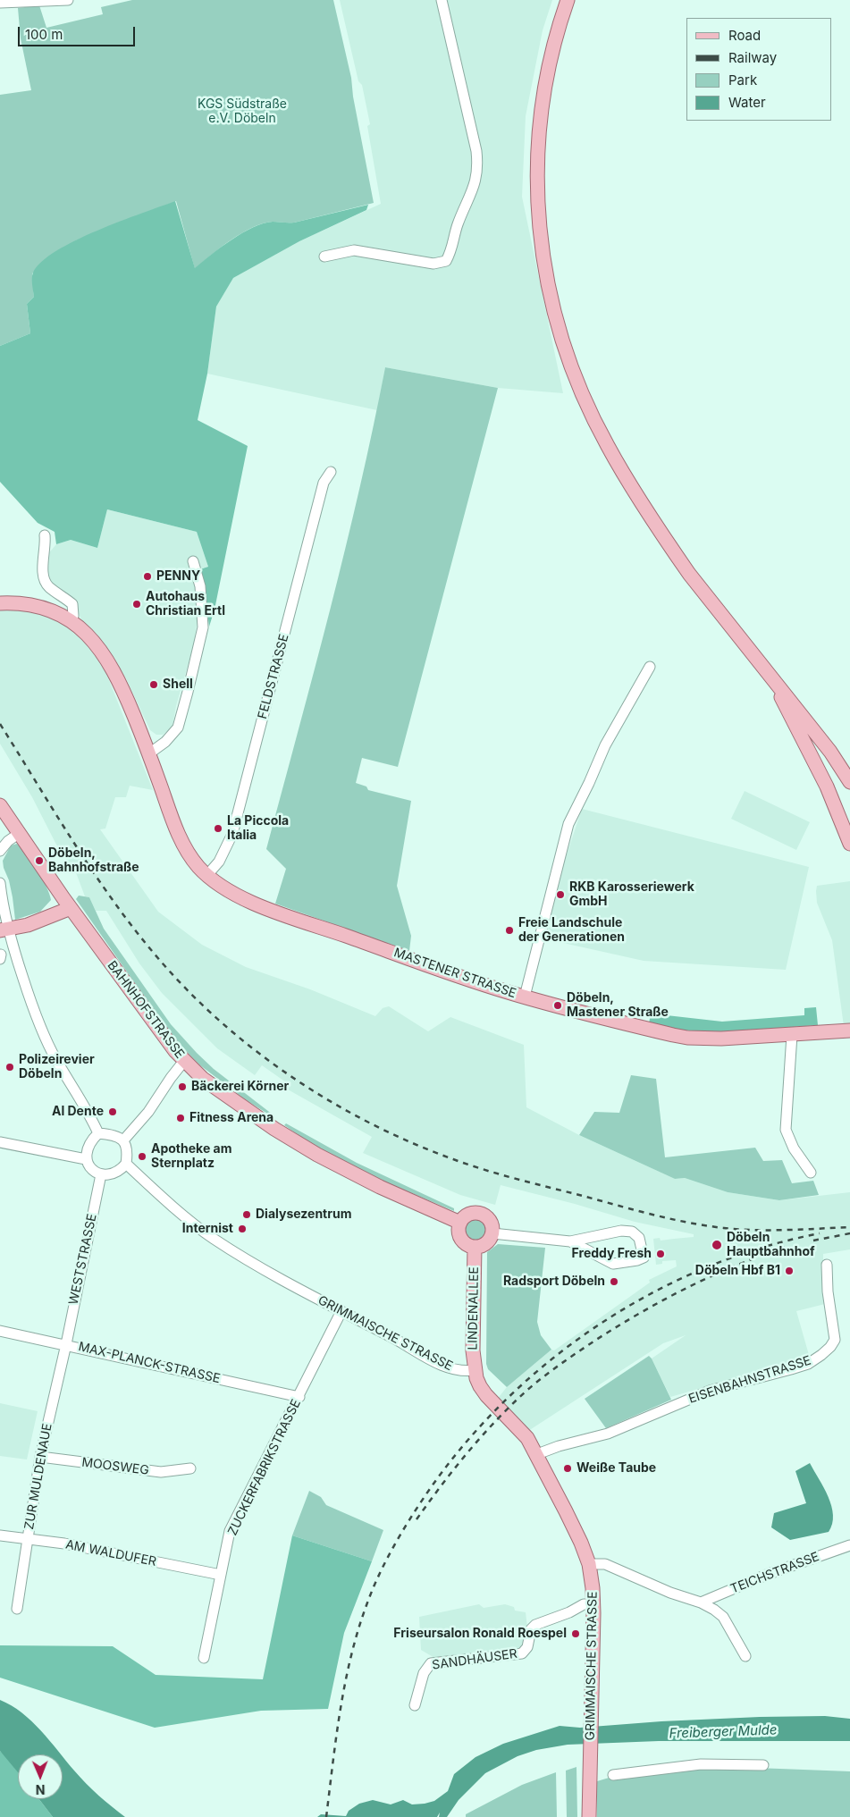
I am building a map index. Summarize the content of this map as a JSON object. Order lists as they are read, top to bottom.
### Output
{
  "streets": {
    "main road": [
      "MASTENER STRASSE",
      "BAHNHOFSTRASSE",
      "LINDENALLEE",
      "GRIMMAISCHE STRASSE"
    ],
    "street": [
      "FELDSTRASSE",
      "WESTSTRASSE",
      "MAX-PLANCK-STRASSE",
      "EISENBAHNSTRASSE",
      "MOOSWEG",
      "ZUCKERFABRIKSTRASSE",
      "ZUR MULDENAUE",
      "AM WALDUFER",
      "TEICHSTRASSE",
      "SANDHÄUSER"
    ]
  },
  "crossings": [
    ["FELDSTRASSE", "MASTENER STRASSE"],
    ["BAHNHOFSTRASSE", "LINDENALLEE"],
    ["WESTSTRASSE", "GRIMMAISCHE STRASSE"],
    ["WESTSTRASSE", "MAX-PLANCK-STRASSE"],
    ["WESTSTRASSE", "ZUR MULDENAUE"],
    ["LINDENALLEE", "GRIMMAISCHE STRASSE"],
    ["GRIMMAISCHE STRASSE", "EISENBAHNSTRASSE"],
    ["GRIMMAISCHE STRASSE", "ZUCKERFABRIKSTRASSE"],
    ["GRIMMAISCHE STRASSE", "SANDHÄUSER"],
    ["MAX-PLANCK-STRASSE", "ZUCKERFABRIKSTRASSE"],
    ["MAX-PLANCK-STRASSE", "ZUR MULDENAUE"],
    ["MOOSWEG", "ZUR MULDENAUE"],
    ["ZUCKERFABRIKSTRASSE", "AM WALDUFER"],
    ["ZUR MULDENAUE", "AM WALDUFER"]
  ],
  "water": ["Freiberger Mulde"],
  "parks": ["KGS Südstraße e.V. Döbeln"],
  "places": [
    "PENNY",
    "Autohaus Christian Ertl",
    "Shell",
    "La Piccola Italia",
    "Döbeln, Bahnhofstraße",
    "RKB Karosseriewerk GmbH",
    "Freie Landschule der Generationen",
    "Döbeln, Mastener Straße",
    "Polizeirevier Döbeln",
    "Bäckerei Körner",
    "Al Dente",
    "Fitness Arena",
    "Apotheke am Sternplatz",
    "Dialysezentrum",
    "Internist",
    "Döbeln Hauptbahnhof",
    "Freddy Fresh",
    "Döbeln Hbf B1",
    "Radsport Döbeln",
    "Weiße Taube",
    "Friseursalon Ronald Roespel"
  ],
  "legend": [
    "Road",
    "Railway",
    "Park",
    "Water"
  ],
  "scale_bar": "100 m",
  "north": "bottom"
}
